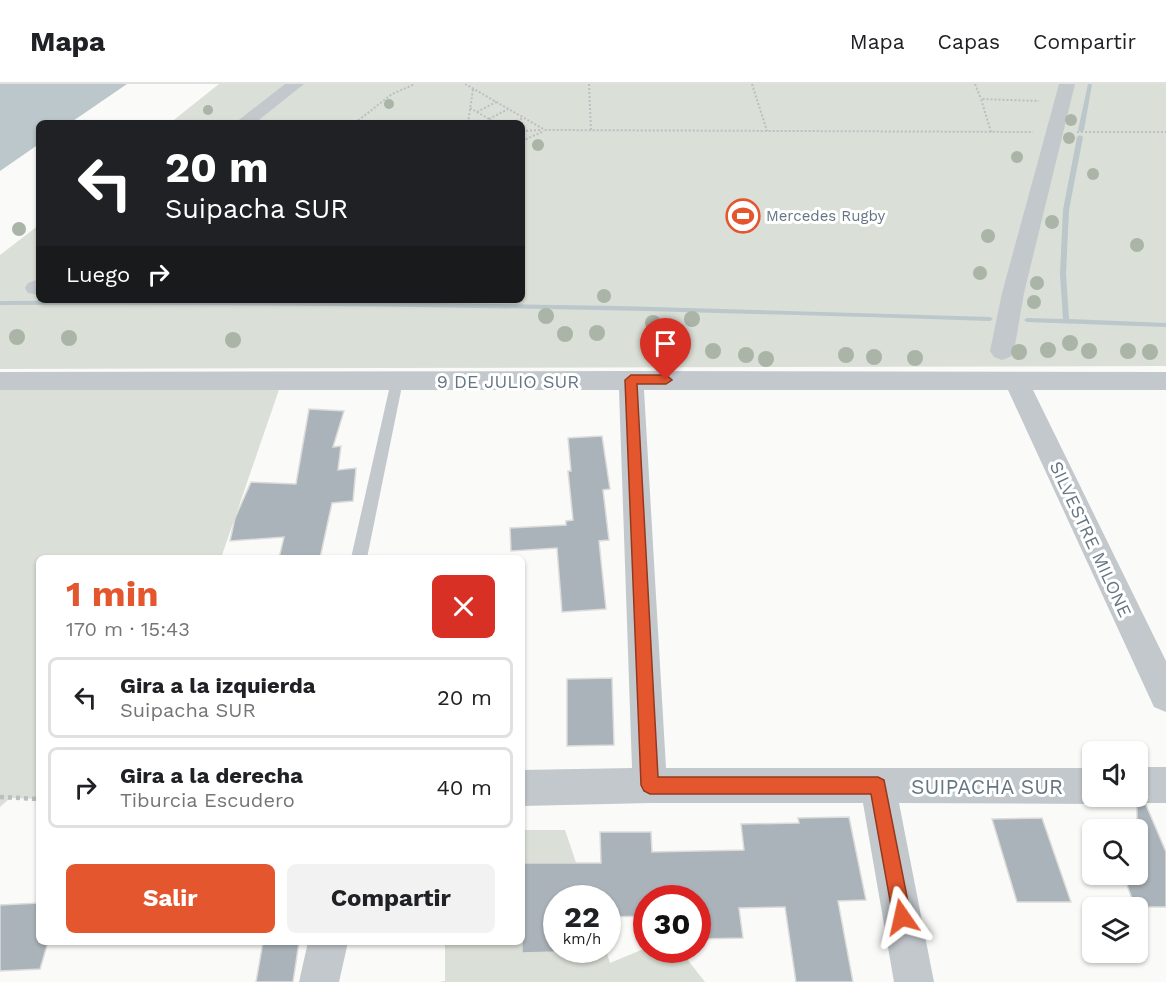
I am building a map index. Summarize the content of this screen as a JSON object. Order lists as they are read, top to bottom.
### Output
{
  "streets": {
    "street": ["9 DE JULIO SUR", "SILVESTRE MILONE", "SUIPACHA SUR"]
  },
  "crossings": [
    ["9 DE JULIO SUR", "SILVESTRE MILONE"]
  ],
  "places": {
    "sports": ["Mercedes Rugby"]
  },
  "page": {
    "header": "Mapa",
    "nav": ["Mapa", "Capas", "Compartir"],
    "turn": ["20 m", "Suipacha SUR"],
    "then": "Luego",
    "heading": ["1 min", "170 m · 15:43"],
    "list": [
      {
        "name": "Gira a la izquierda",
        "note": "Suipacha SUR",
        "value": "20 m"
      },
      {
        "name": "Gira a la derecha",
        "note": "Tiburcia Escudero",
        "value": "40 m"
      }
    ],
    "buttons": ["Salir", "Compartir"],
    "speed": "22 km/h",
    "limit": "30"
  }
}
